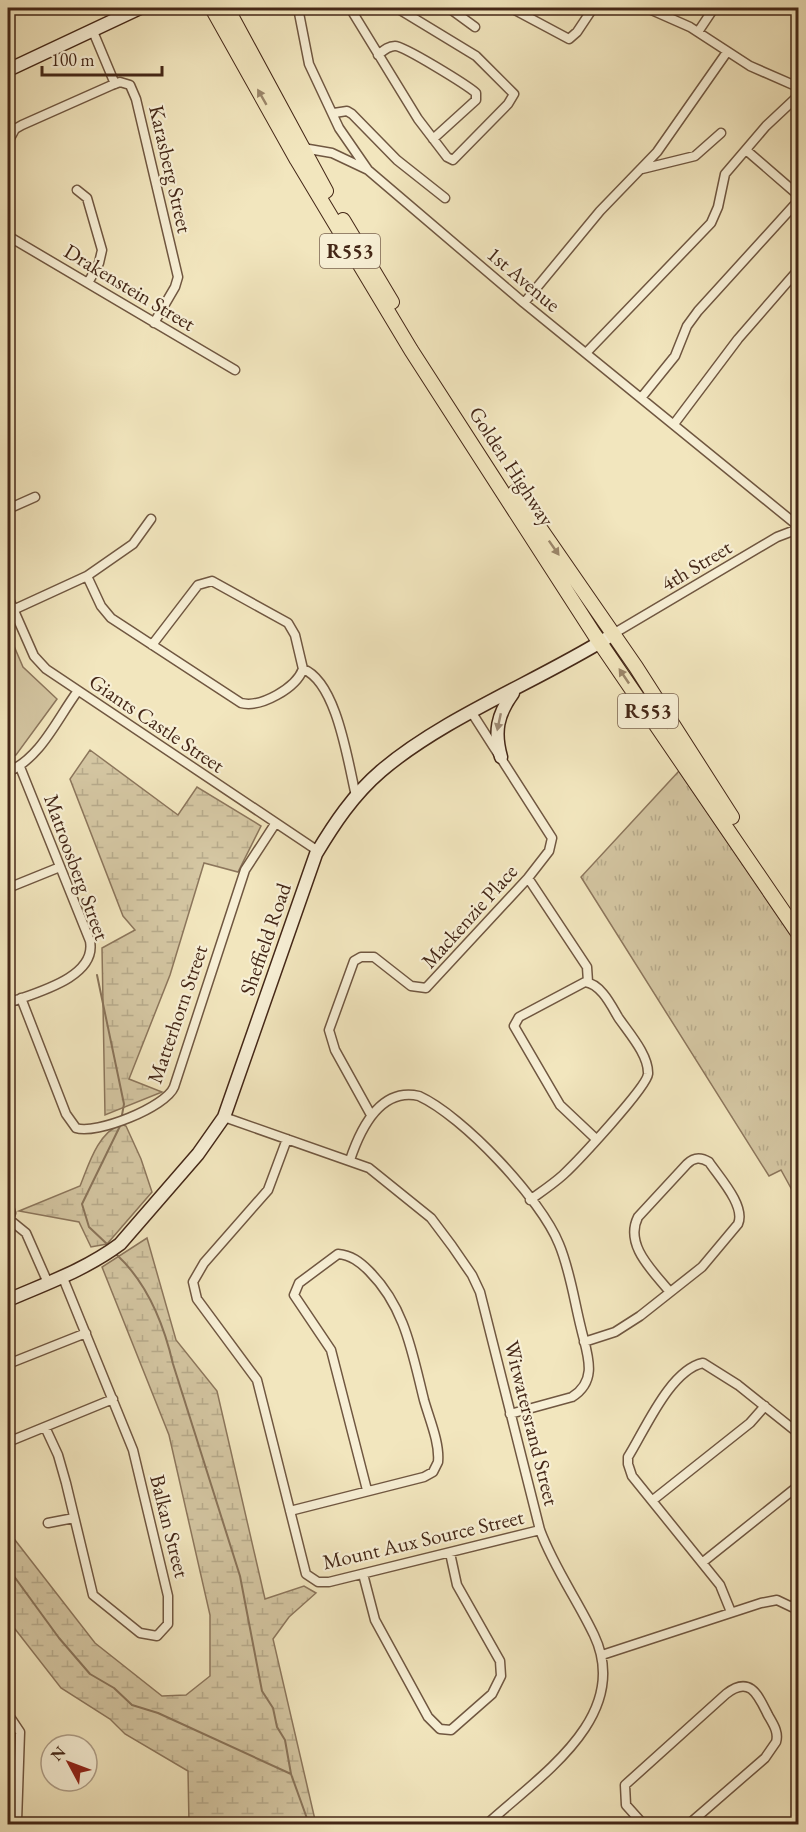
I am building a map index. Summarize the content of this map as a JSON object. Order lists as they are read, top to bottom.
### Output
{
  "streets": {
    "main road": ["R553", "Golden Highway"],
    "street": [
      "Karasberg Street",
      "1st Avenue",
      "Drakenstein Street",
      "4th Street",
      "Giants Castle Street",
      "Matroosberg Street",
      "Mackenzie Place",
      "Sheffield Road",
      "Matterhorn Street",
      "Witwatersrand Street",
      "Balkan Street",
      "Mount Aux Source Street"
    ]
  },
  "crossings": [
    ["Karasberg Street", "Drakenstein Street"],
    ["1st Avenue", "4th Street"],
    ["Golden Highway", "4th Street"],
    ["Golden Highway", "Sheffield Road"],
    ["4th Street", "Sheffield Road"],
    ["Giants Castle Street", "Sheffield Road"],
    ["Giants Castle Street", "Matterhorn Street"],
    ["Matroosberg Street", "Matterhorn Street"],
    ["Mackenzie Place", "Sheffield Road"],
    ["Sheffield Road", "Witwatersrand Street"],
    ["Sheffield Road", "Balkan Street"],
    ["Witwatersrand Street", "Mount Aux Source Street"]
  ],
  "scale_bar": "100 m",
  "north": "top left"
}
